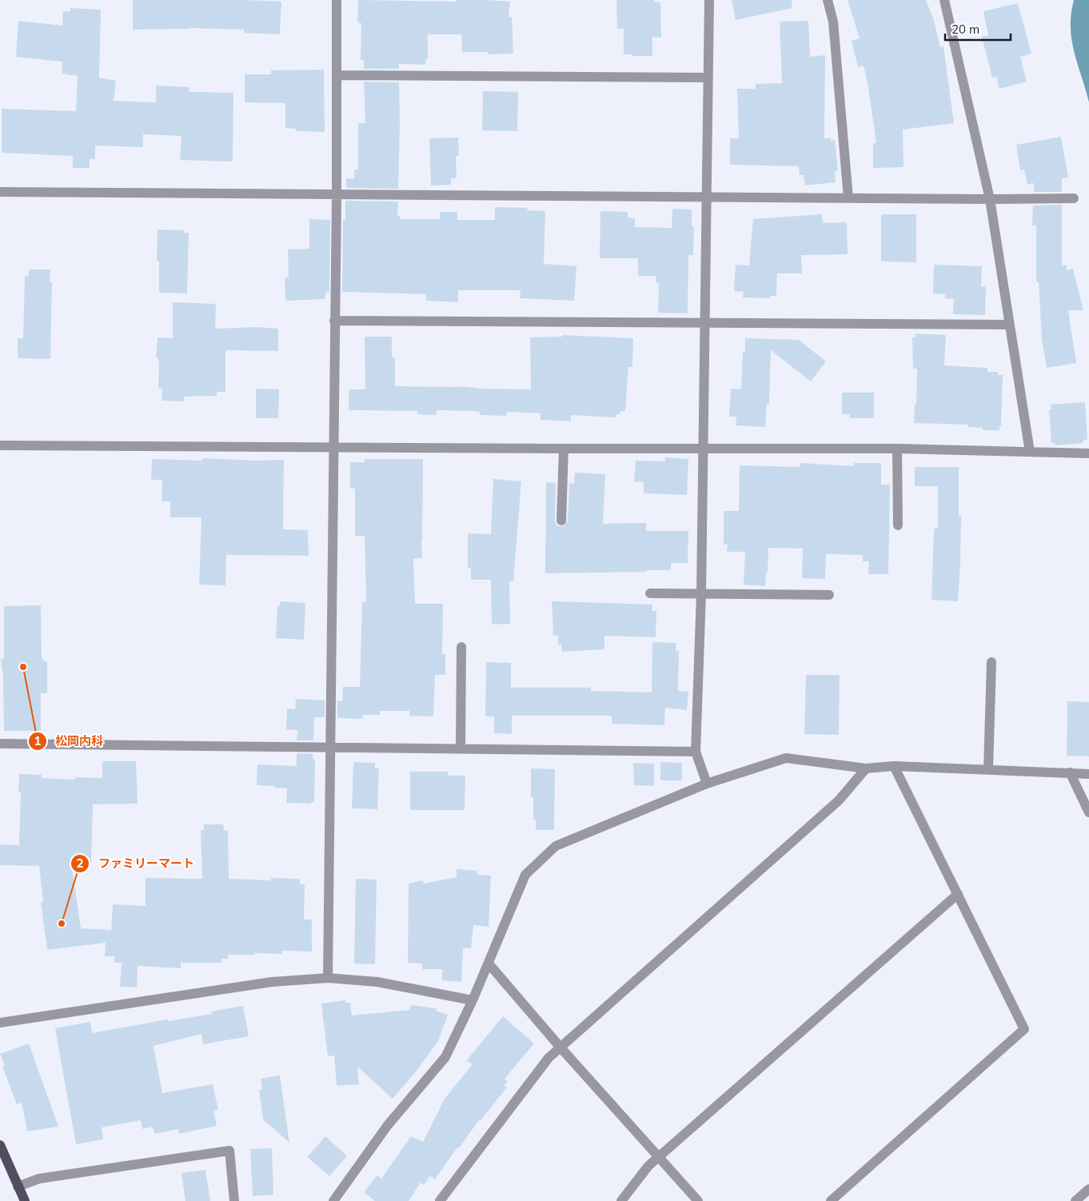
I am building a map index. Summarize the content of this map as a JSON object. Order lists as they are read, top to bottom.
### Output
{
  "places": ["松岡内科", "ファミリーマート"],
  "scale_bar": "20 m"
}
